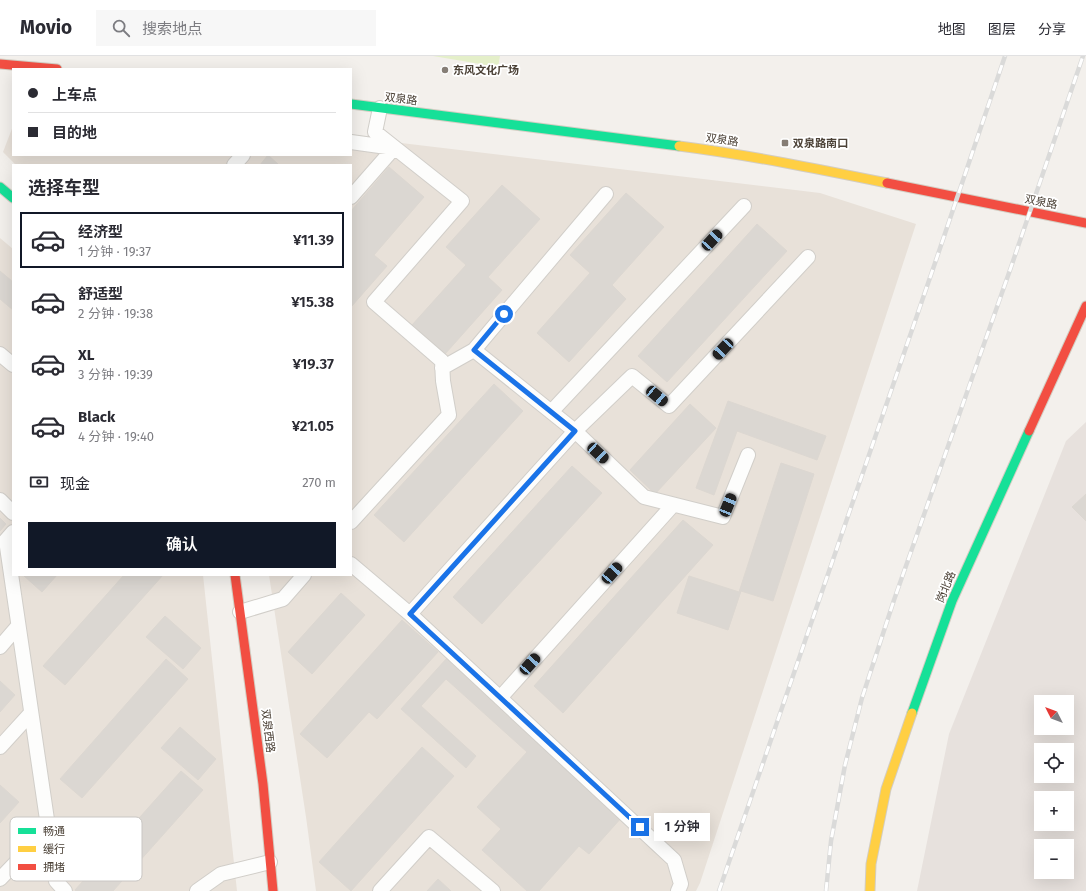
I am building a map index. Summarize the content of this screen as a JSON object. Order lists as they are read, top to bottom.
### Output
{
  "streets": {
    "main road": ["双泉路", "岗北路", "双泉西路"]
  },
  "places": {
    "other": ["东风文化广场"],
    "transit": ["双泉路南口"]
  },
  "legend": ["畅通", "缓行", "拥堵"],
  "north": "top left",
  "page": {
    "header": "Movio",
    "search": "搜索地点",
    "nav": ["地图", "图层", "分享"],
    "banner": ["上车点", "目的地"],
    "heading": "选择车型",
    "list": [
      {
        "name": "经济型",
        "note": "1 分钟 · 19:37",
        "value": "¥11.39"
      },
      {
        "name": "舒适型",
        "note": "2 分钟 · 19:38",
        "value": "¥15.38"
      },
      {
        "name": "XL",
        "note": "3 分钟 · 19:39",
        "value": "¥19.37"
      },
      {
        "name": "Black",
        "note": "4 分钟 · 19:40",
        "value": "¥21.05"
      }
    ],
    "pay": ["现金", "270 m"],
    "buttons": "确认",
    "map_buttons": ["+", "−"],
    "bubble": "1 分钟"
  }
}
